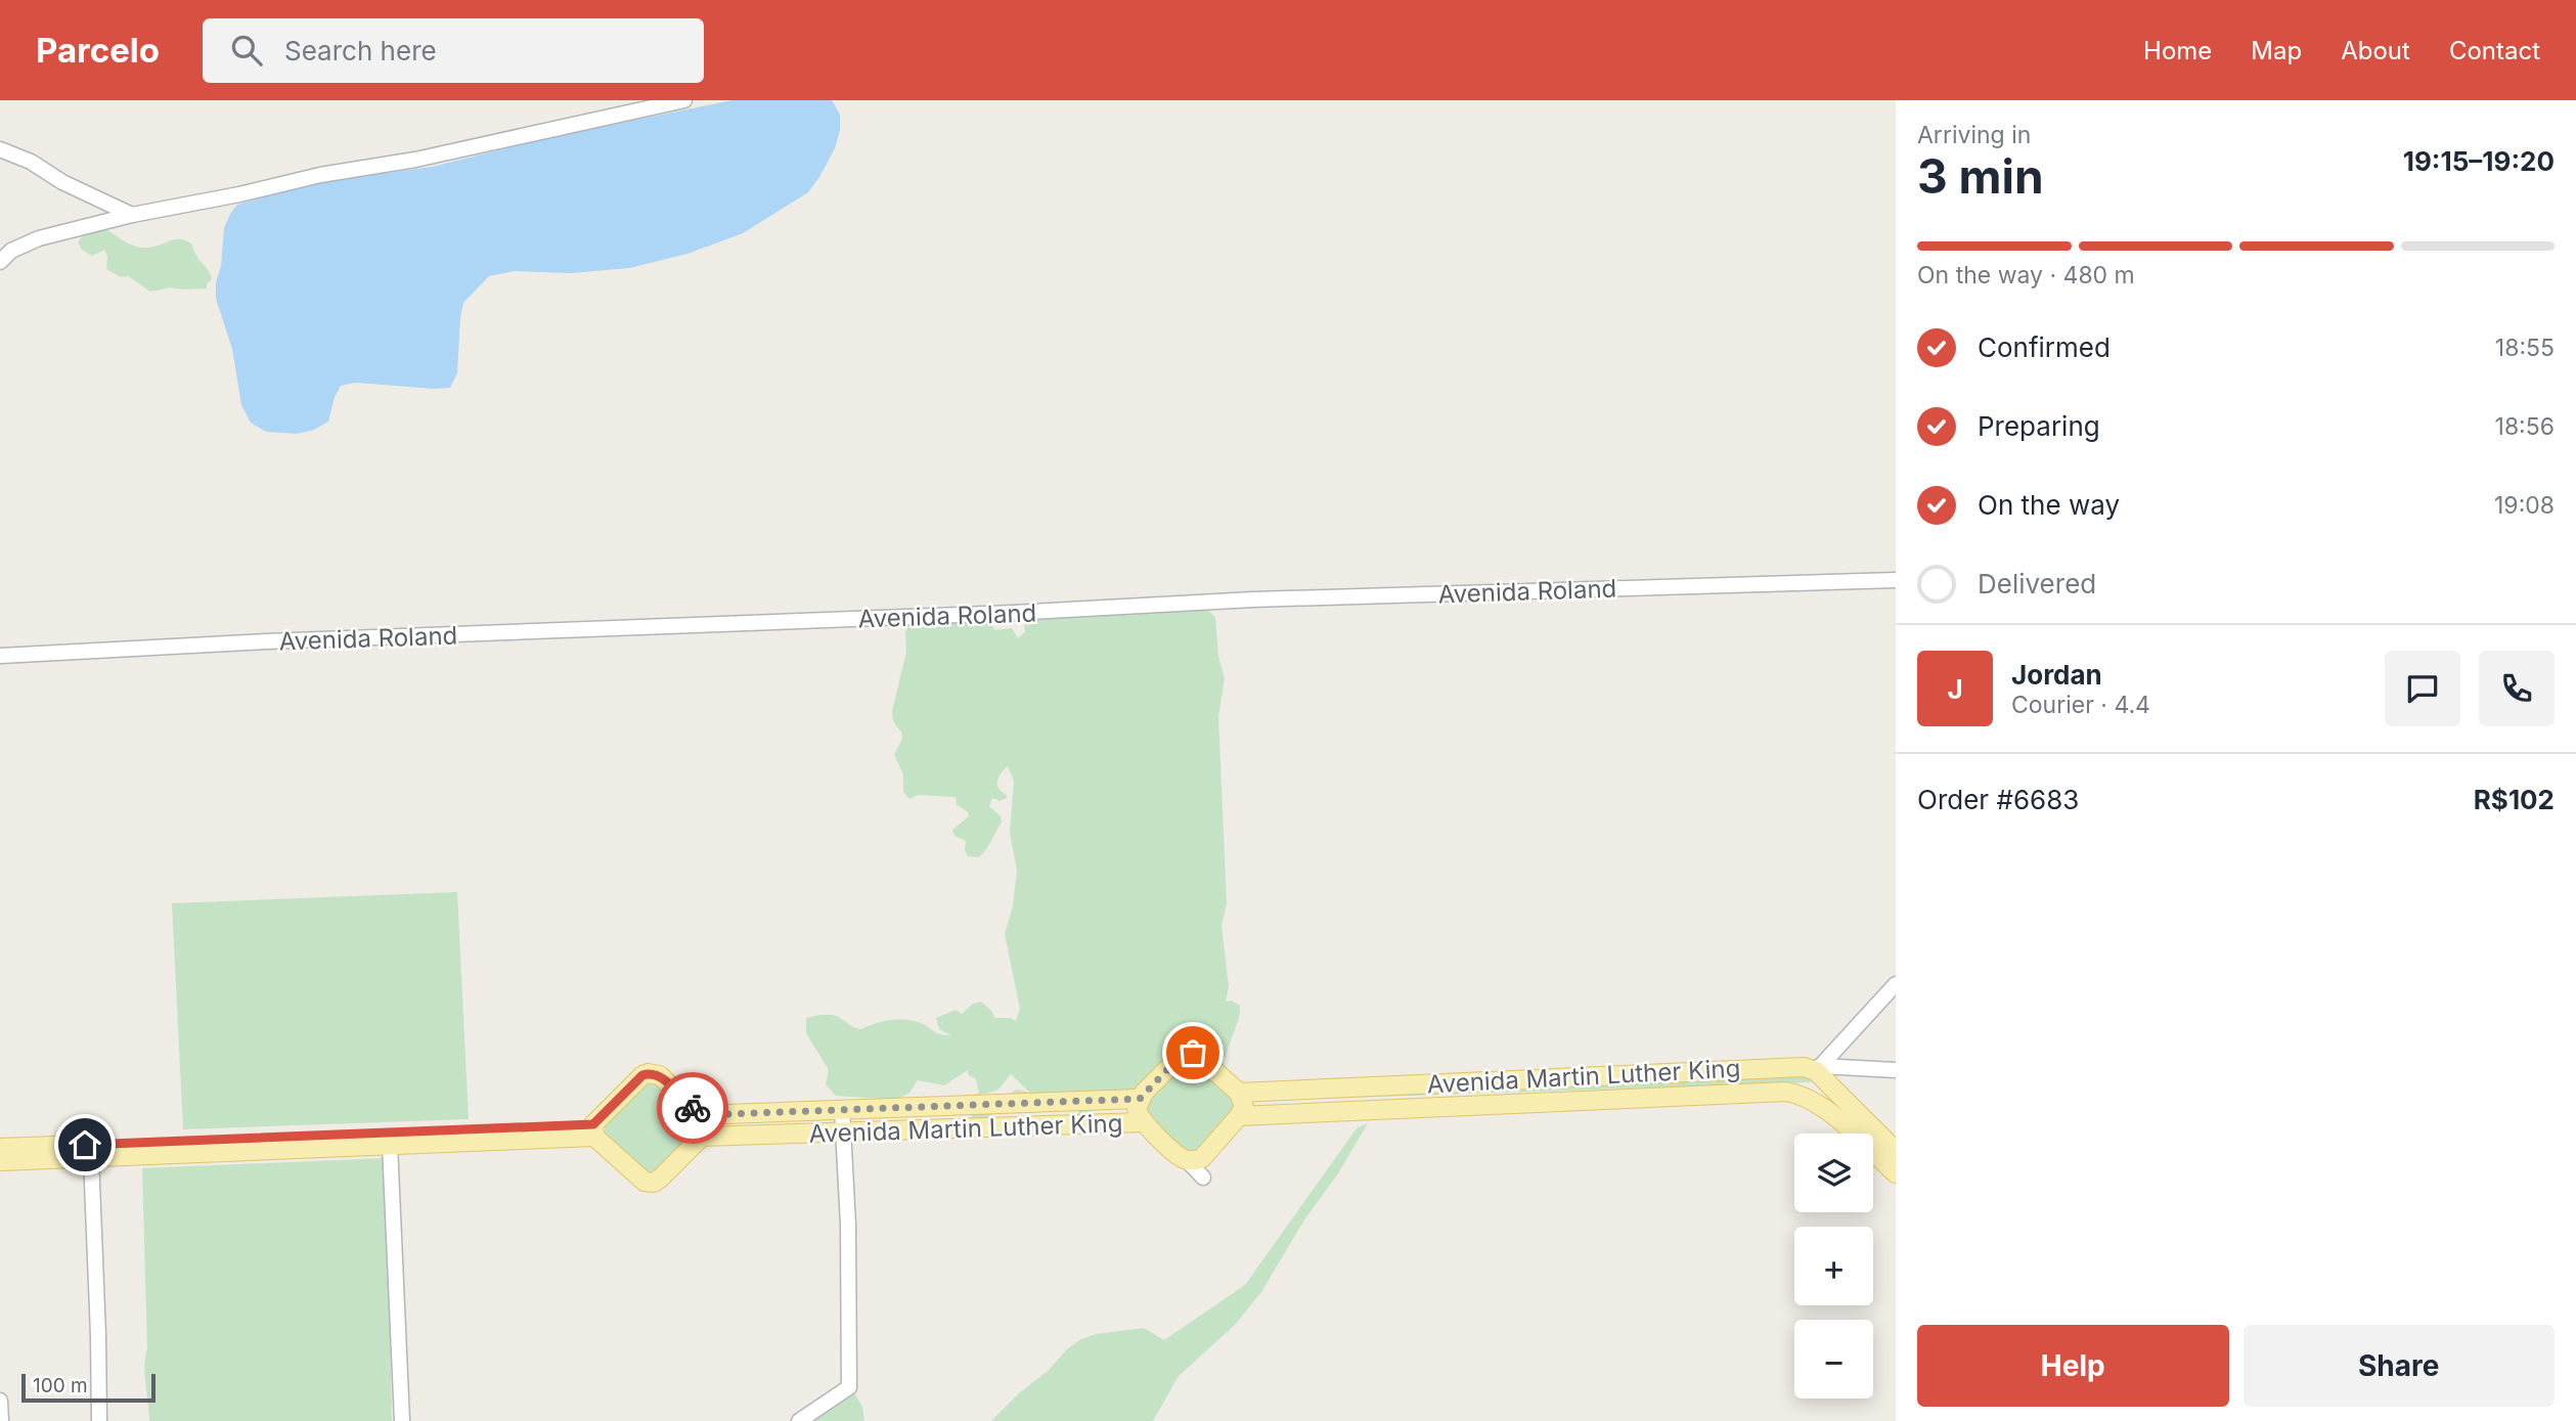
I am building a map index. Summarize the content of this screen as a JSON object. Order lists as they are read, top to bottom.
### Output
{
  "streets": {
    "main road": ["Avenida Martin Luther King"],
    "street": ["Avenida Roland"]
  },
  "scale_bar": "100 m",
  "page": {
    "header": "Parcelo",
    "search": "Search here",
    "nav": [
      "Home",
      "Map",
      "About",
      "Contact"
    ],
    "heading": ["3 min", "Arriving in", "19:15–19:20"],
    "panel": [
      "Jordan",
      "Courier · 4.4",
      "Order #6683",
      "R$102"
    ],
    "bar": "On the way · 480 m",
    "list": [
      ["Confirmed", "18:55"],
      ["Preparing", "18:56"],
      ["On the way", "19:08"],
      "Delivered"
    ],
    "round": "J",
    "map_buttons": ["+", "−"],
    "buttons": ["Help", "Share"],
    "scale": "100 m"
  }
}
